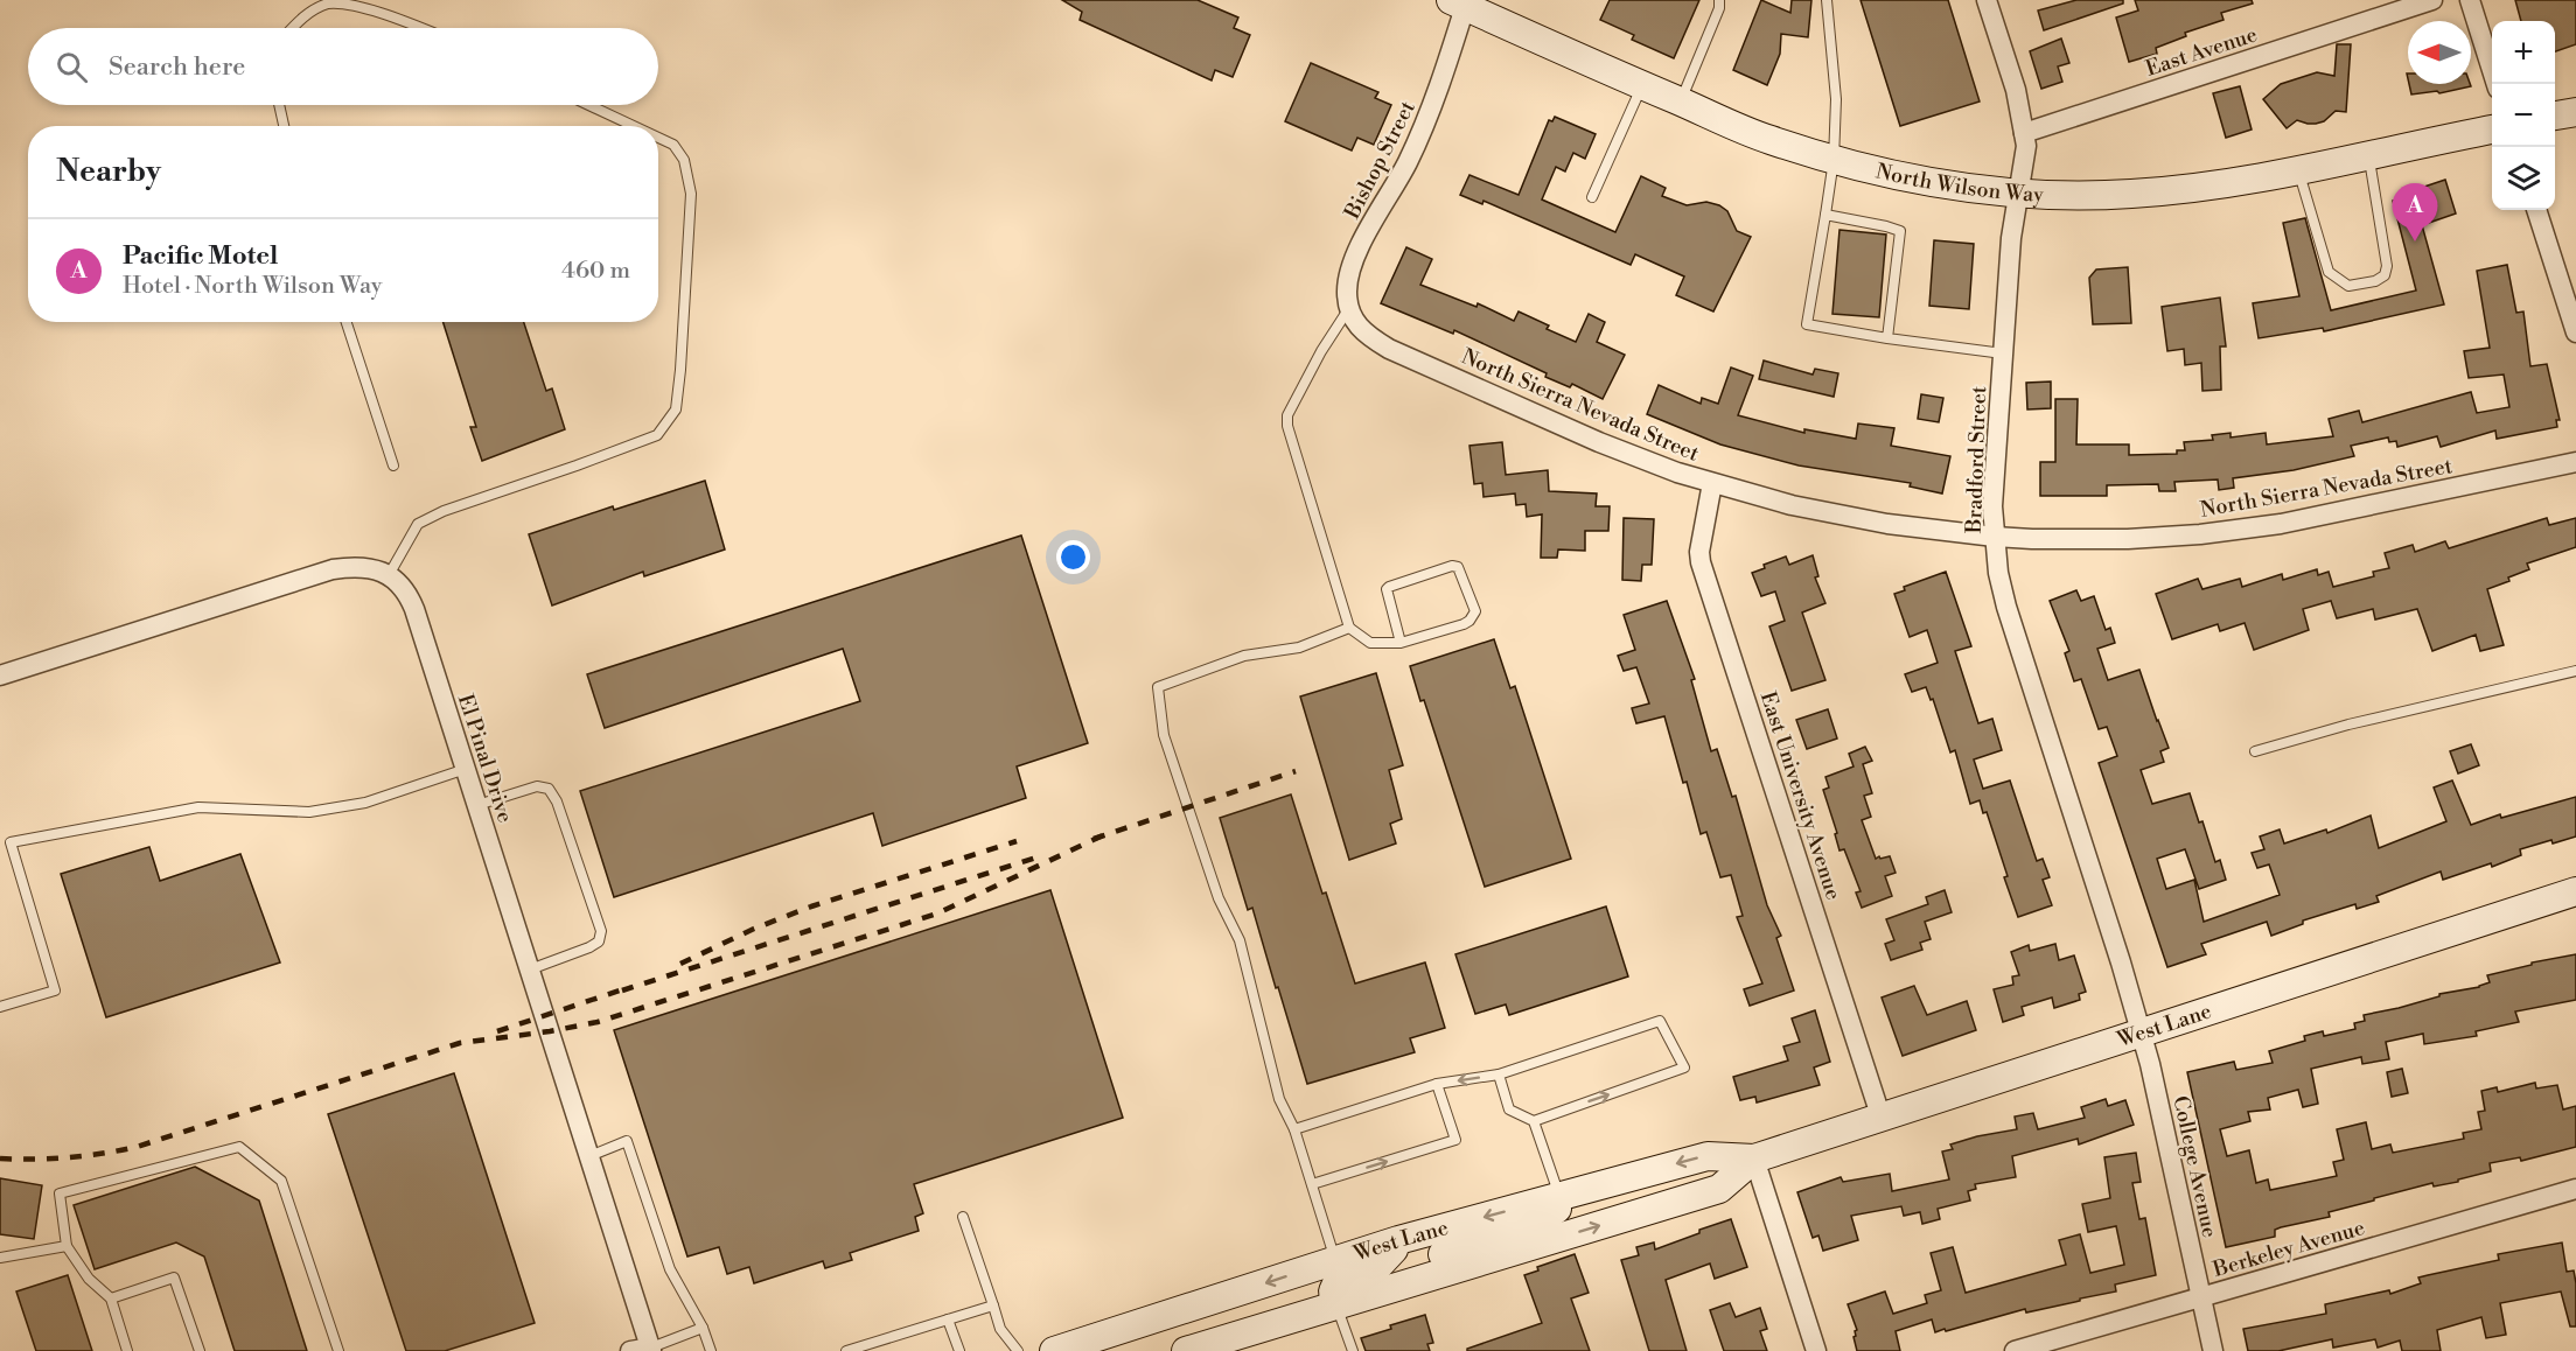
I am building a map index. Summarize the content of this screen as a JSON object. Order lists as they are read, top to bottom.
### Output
{
  "streets": {
    "main road": ["North Wilson Way", "West Lane"],
    "street": [
      "East Avenue",
      "Bishop Street",
      "North Sierra Nevada Street",
      "Bradford Street",
      "El Pinal Drive",
      "East University Avenue",
      "College Avenue",
      "Berkeley Avenue"
    ]
  },
  "crossings": [
    ["East Avenue", "Bradford Street"],
    ["Bishop Street", "North Wilson Way"],
    ["Bishop Street", "North Sierra Nevada Street"],
    ["North Wilson Way", "Bradford Street"],
    ["North Sierra Nevada Street", "Bradford Street"],
    ["North Sierra Nevada Street", "East University Avenue"],
    ["Bradford Street", "West Lane"],
    ["Bradford Street", "College Avenue"],
    ["East University Avenue", "West Lane"],
    ["West Lane", "College Avenue"],
    ["College Avenue", "Berkeley Avenue"]
  ],
  "north": "left",
  "page": {
    "map_buttons": ["+", "−"],
    "search": "Search here",
    "heading": "Nearby",
    "pins": "A",
    "list": [
      {
        "mark": "A",
        "name": "Pacific Motel",
        "note": "Hotel · North Wilson Way",
        "value": "460 m"
      }
    ]
  }
}
